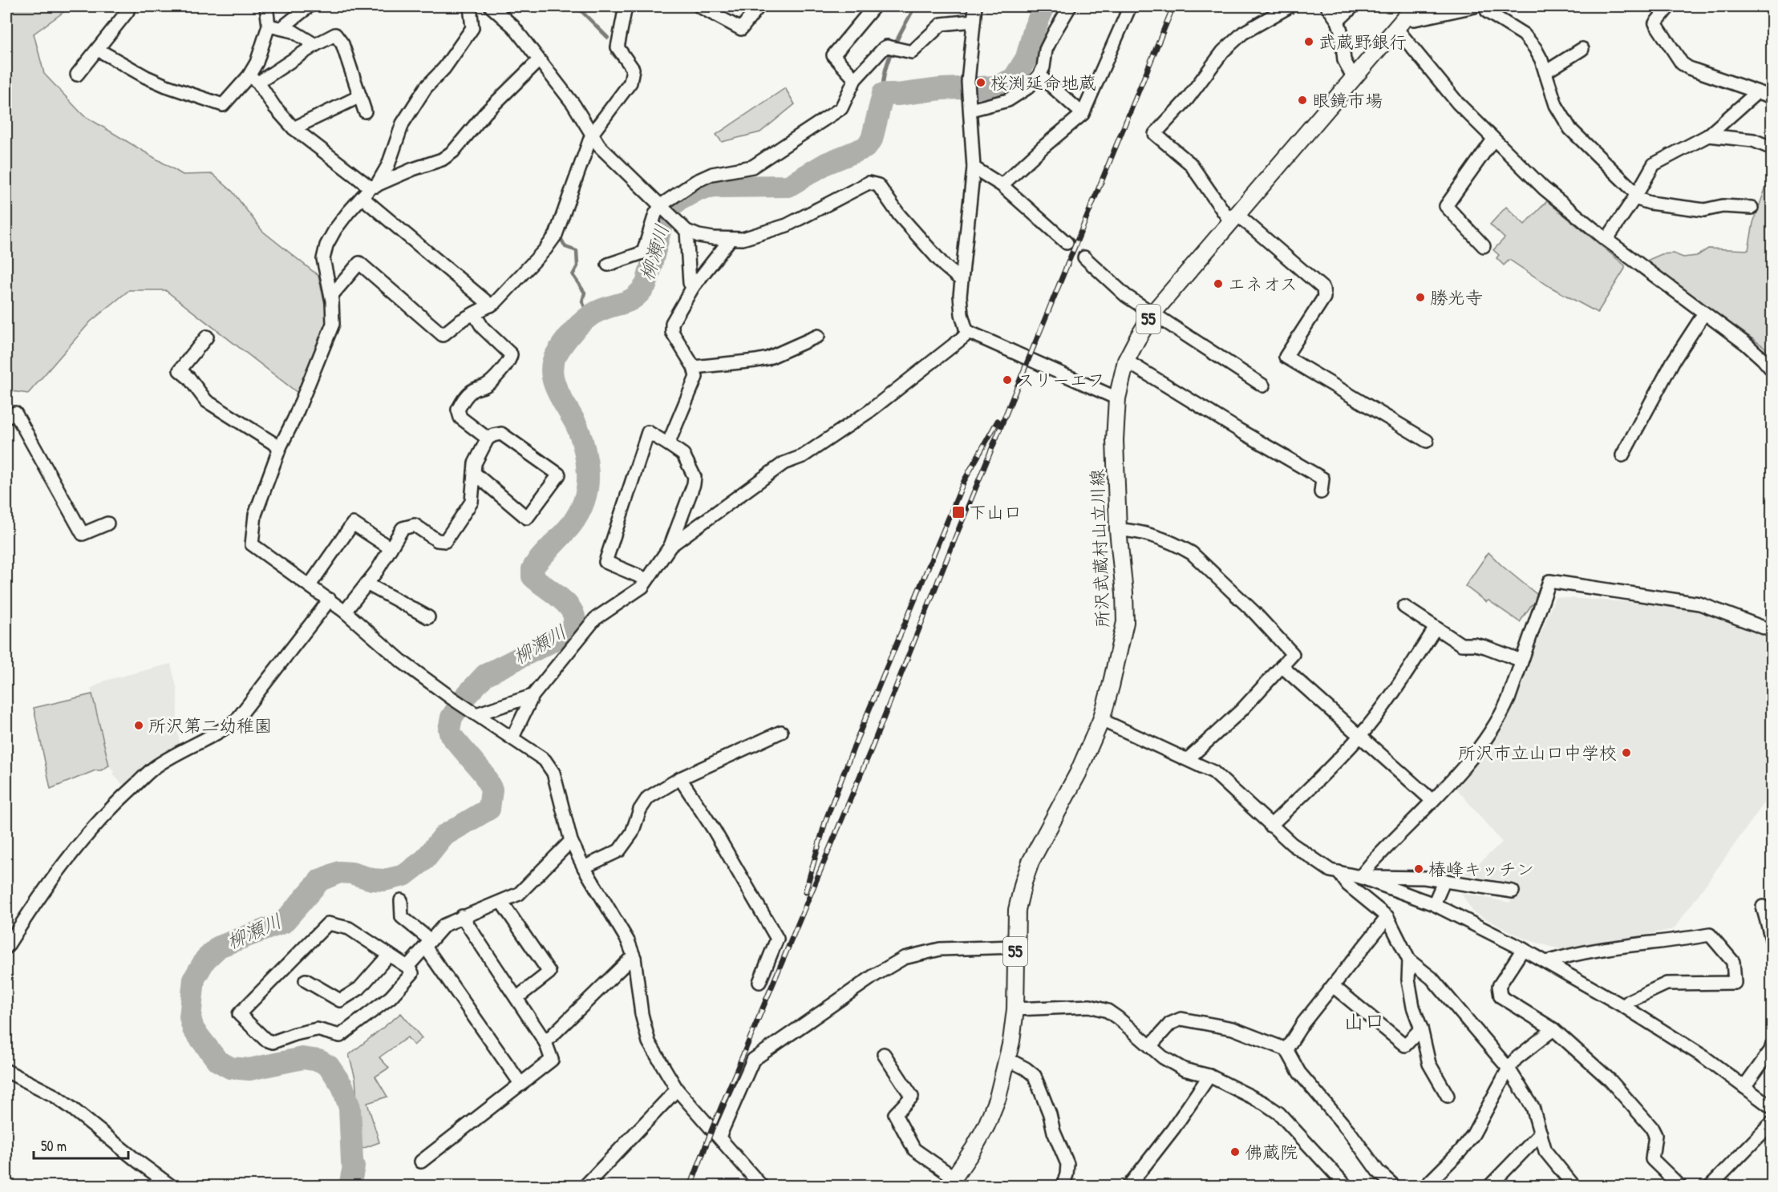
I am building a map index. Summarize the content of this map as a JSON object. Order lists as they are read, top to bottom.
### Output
{
  "streets": {
    "main road": ["55", "所沢武蔵村山立川線"]
  },
  "districts": ["山口"],
  "water": ["柳瀬川"],
  "places": {
    "other": [
      "武蔵野銀行",
      "桜渕延命地蔵",
      "眼鏡市場",
      "エネオス",
      "勝光寺",
      "スリーエフ",
      "所沢第二幼稚園",
      "所沢市立山口中学校",
      "椿峰キッチン",
      "佛蔵院"
    ],
    "transit": ["下山口"]
  },
  "scale_bar": "50 m"
}
